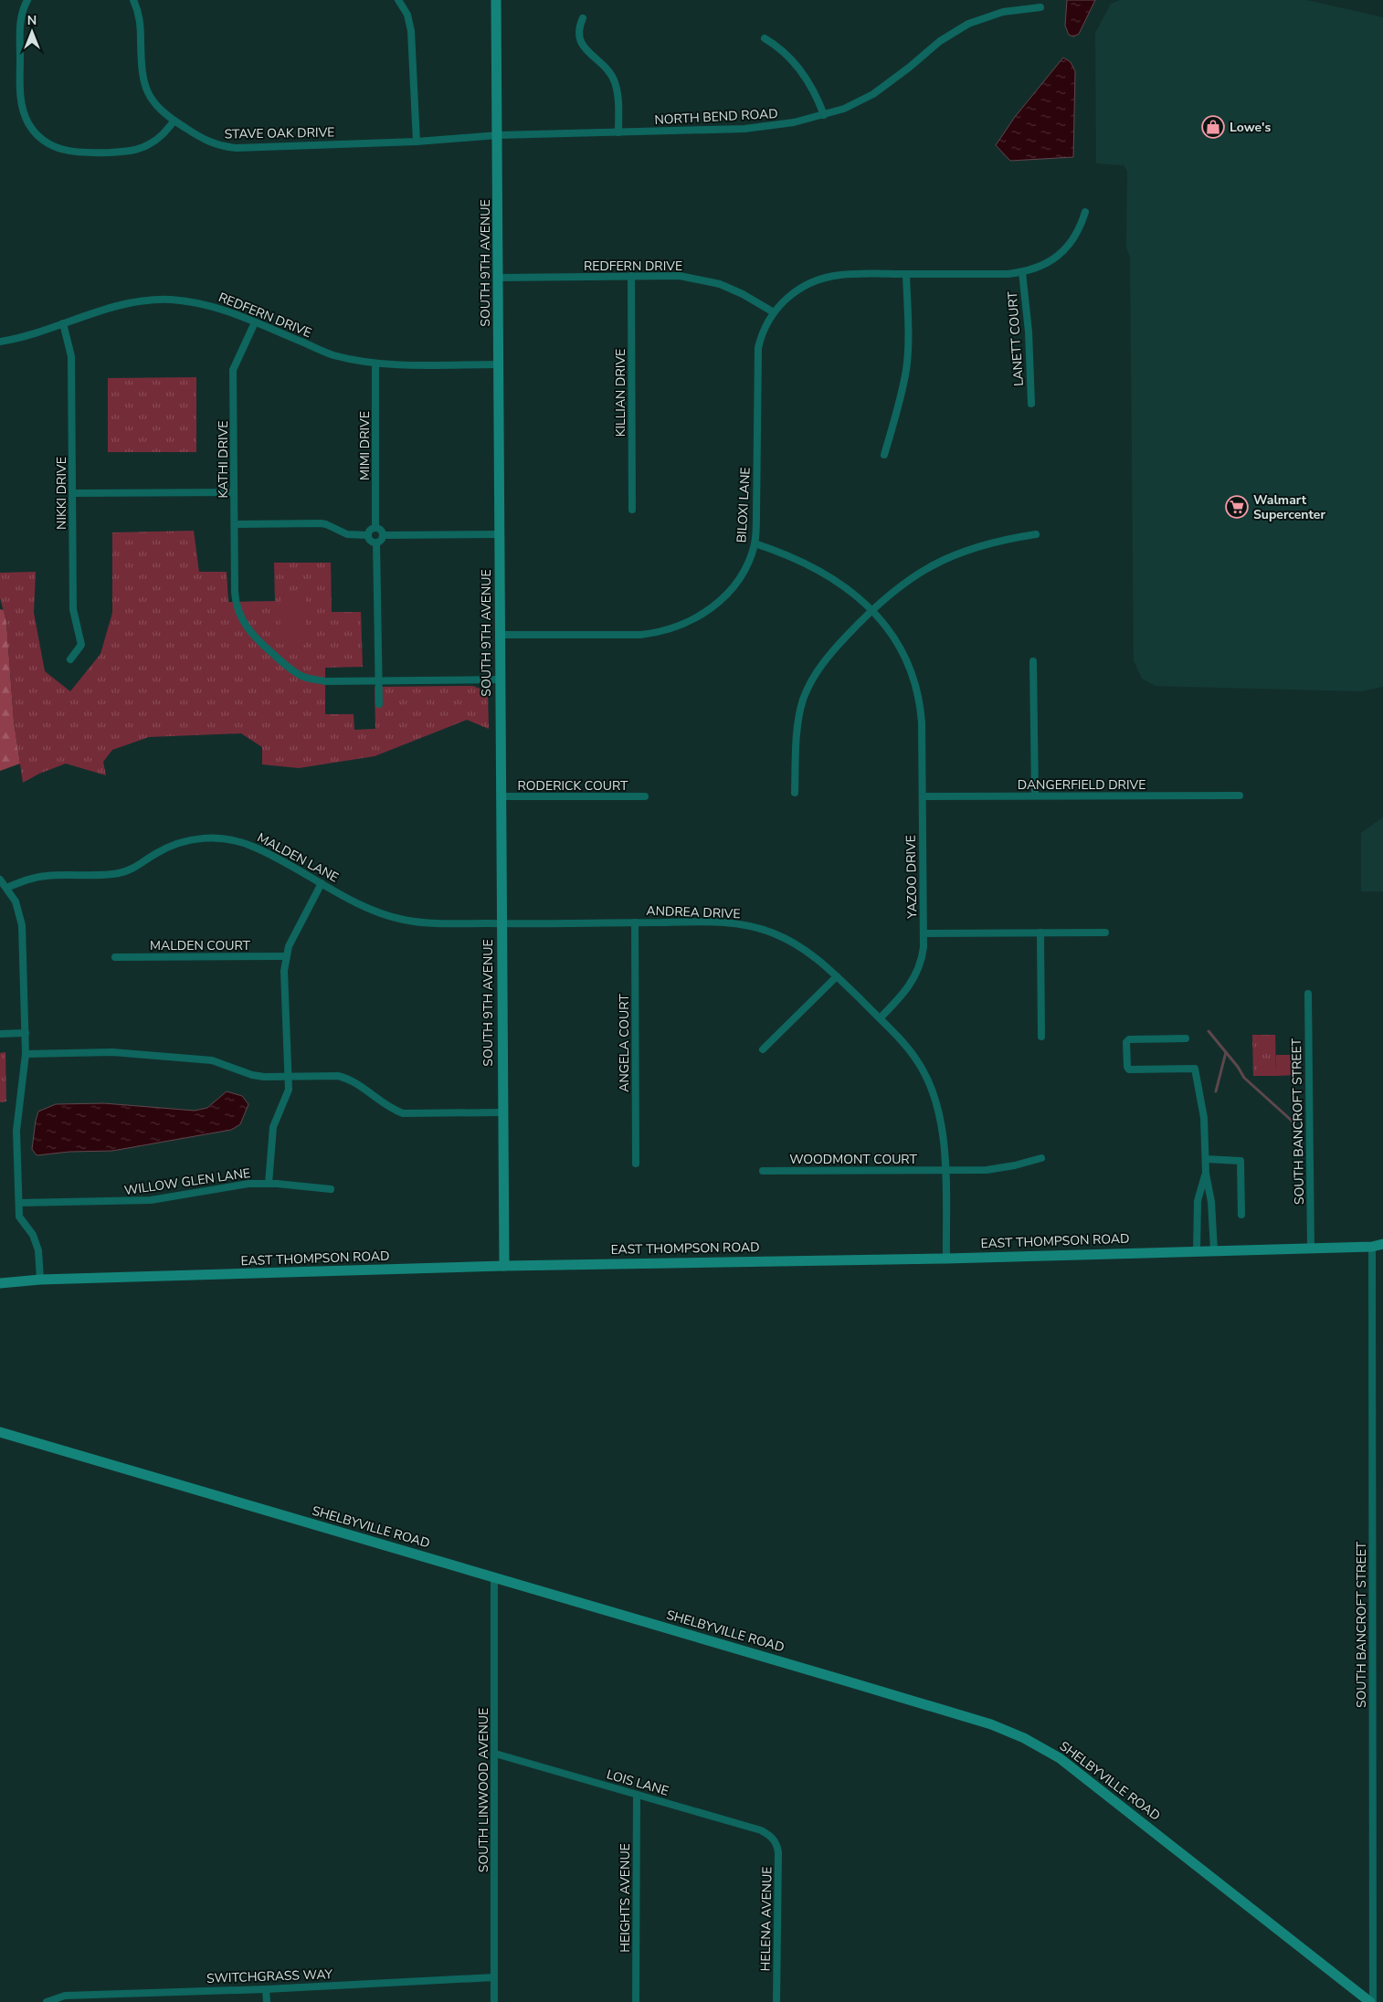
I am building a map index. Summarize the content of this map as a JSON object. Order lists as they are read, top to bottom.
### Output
{
  "streets": {
    "main road": ["SOUTH 9TH AVENUE", "EAST THOMPSON ROAD", "SHELBYVILLE ROAD"],
    "street": [
      "NORTH BEND ROAD",
      "STAVE OAK DRIVE",
      "REDFERN DRIVE",
      "LANETT COURT",
      "KILLIAN DRIVE",
      "MIMI DRIVE",
      "KATHI DRIVE",
      "NIKKI DRIVE",
      "BILOXI LANE",
      "DANGERFIELD DRIVE",
      "RODERICK COURT",
      "MALDEN LANE",
      "YAZOO DRIVE",
      "ANDREA DRIVE",
      "MALDEN COURT",
      "ANGELA COURT",
      "SOUTH BANCROFT STREET",
      "WOODMONT COURT",
      "WILLOW GLEN LANE",
      "LOIS LANE",
      "SOUTH LINWOOD AVENUE",
      "HEIGHTS AVENUE",
      "HELENA AVENUE",
      "SWITCHGRASS WAY"
    ]
  },
  "crossings": [
    ["NORTH BEND ROAD", "STAVE OAK DRIVE"],
    ["NORTH BEND ROAD", "SOUTH 9TH AVENUE"],
    ["STAVE OAK DRIVE", "SOUTH 9TH AVENUE"],
    ["SOUTH 9TH AVENUE", "REDFERN DRIVE"],
    ["SOUTH 9TH AVENUE", "BILOXI LANE"],
    ["SOUTH 9TH AVENUE", "RODERICK COURT"],
    ["SOUTH 9TH AVENUE", "MALDEN LANE"],
    ["SOUTH 9TH AVENUE", "ANDREA DRIVE"],
    ["SOUTH 9TH AVENUE", "EAST THOMPSON ROAD"],
    ["REDFERN DRIVE", "KILLIAN DRIVE"],
    ["REDFERN DRIVE", "MIMI DRIVE"],
    ["REDFERN DRIVE", "KATHI DRIVE"],
    ["REDFERN DRIVE", "NIKKI DRIVE"],
    ["REDFERN DRIVE", "BILOXI LANE"],
    ["BILOXI LANE", "YAZOO DRIVE"],
    ["DANGERFIELD DRIVE", "YAZOO DRIVE"],
    ["MALDEN LANE", "ANDREA DRIVE"],
    ["YAZOO DRIVE", "ANDREA DRIVE"],
    ["ANDREA DRIVE", "ANGELA COURT"],
    ["SOUTH BANCROFT STREET", "EAST THOMPSON ROAD"],
    ["SOUTH BANCROFT STREET", "SHELBYVILLE ROAD"],
    ["SHELBYVILLE ROAD", "SOUTH LINWOOD AVENUE"],
    ["LOIS LANE", "SOUTH LINWOOD AVENUE"],
    ["LOIS LANE", "HEIGHTS AVENUE"],
    ["LOIS LANE", "HELENA AVENUE"],
    ["SOUTH LINWOOD AVENUE", "SWITCHGRASS WAY"]
  ],
  "places": {
    "shop": ["Lowe's"],
    "supermarket": ["Walmart Supercenter"]
  },
  "north": "top"
}
